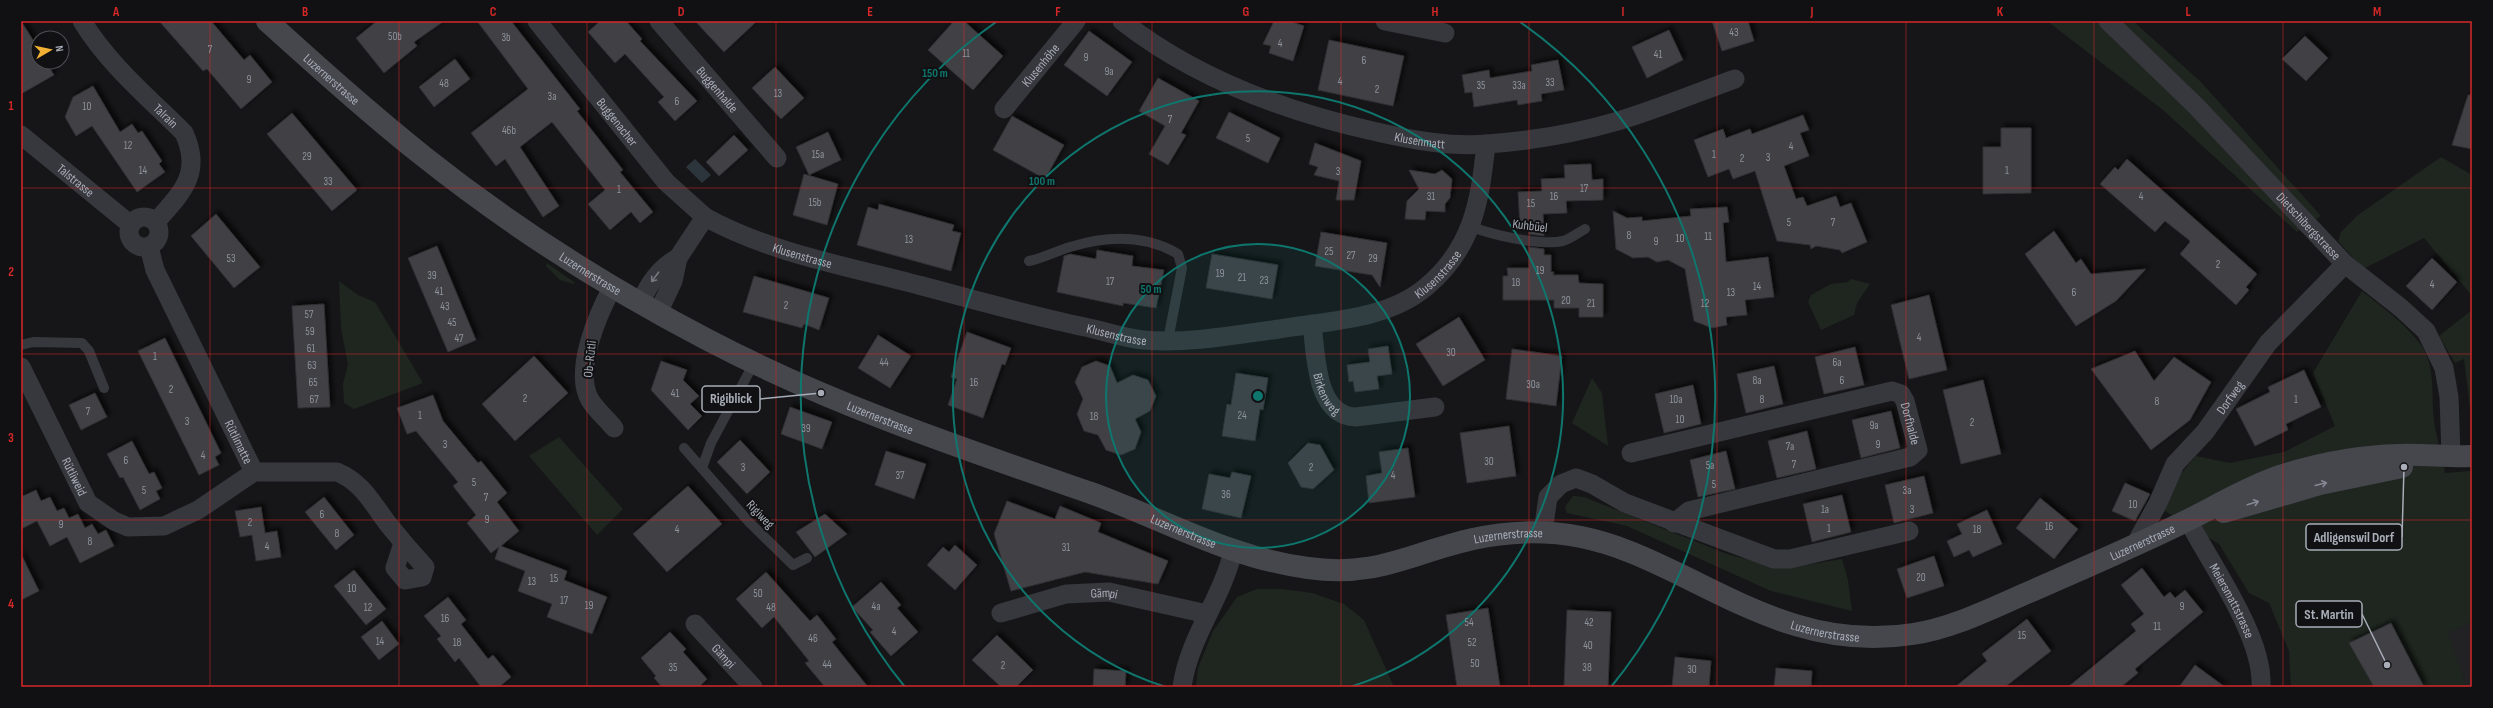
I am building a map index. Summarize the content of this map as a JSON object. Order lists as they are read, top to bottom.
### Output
{
  "streets": {
    "main road": ["Luzernerstrasse"],
    "street": [
      "Klusenhöhe",
      "Buggenhalde",
      "Talrain",
      "Buggenacher",
      "Klusenmatt",
      "Talstrasse",
      "Dietschibergstrasse",
      "Klusenstrasse",
      "Ob-Rütli",
      "Birkenweg",
      "Dorfweg",
      "Dorfhalde",
      "Rütlimatte",
      "Rütliweid",
      "Gämpi",
      "Meiersmattstrasse"
    ],
    "lane": ["Kuhbüel", "Rigiweg"]
  },
  "crossings": [
    ["Luzernerstrasse", "Dietschibergstrasse"],
    ["Luzernerstrasse", "Ob-Rütli"],
    ["Luzernerstrasse", "Dorfweg"],
    ["Luzernerstrasse", "Meiersmattstrasse"],
    ["Talrain", "Talstrasse"],
    ["Talrain", "Rütlimatte"],
    ["Buggenacher", "Klusenstrasse"],
    ["Klusenmatt", "Klusenstrasse"],
    ["Talstrasse", "Rütlimatte"],
    ["Kuhbüel", "Klusenstrasse"],
    ["Dietschibergstrasse", "Dorfweg"],
    ["Klusenstrasse", "Birkenweg"],
    ["Rütlimatte", "Rütliweid"]
  ],
  "places": ["Rigiblick", "Adligenswil Dorf", "St. Martin"],
  "house_numbers": [
    "43",
    "50b",
    "3b",
    "4",
    "7",
    "11",
    "41",
    "9",
    "6",
    "9a",
    "9",
    "4",
    "33",
    "48",
    "35",
    "33a",
    "2",
    "13",
    "3a",
    "6",
    "10",
    "7",
    "46b",
    "5",
    "12",
    "4",
    "15a",
    "1",
    "29",
    "3",
    "2",
    "14",
    "1",
    "3",
    "33",
    "17",
    "1",
    "31",
    "16",
    "4",
    "15b",
    "15",
    "5",
    "7",
    "8",
    "11",
    "10",
    "13",
    "9",
    "25",
    "27",
    "53",
    "29",
    "2",
    "19",
    "19",
    "39",
    "21",
    "23",
    "17",
    "18",
    "4",
    "14",
    "41",
    "13",
    "6",
    "20",
    "21",
    "12",
    "2",
    "43",
    "57",
    "45",
    "59",
    "4",
    "47",
    "61",
    "30",
    "1",
    "44",
    "6a",
    "63",
    "8a",
    "6",
    "65",
    "16",
    "30a",
    "2",
    "41",
    "2",
    "67",
    "10a",
    "8",
    "1",
    "8",
    "7",
    "1",
    "24",
    "18",
    "10",
    "3",
    "2",
    "9a",
    "39",
    "3",
    "9",
    "7a",
    "4",
    "6",
    "30",
    "7",
    "5a",
    "3",
    "2",
    "37",
    "4",
    "5",
    "5",
    "5",
    "3a",
    "36",
    "7",
    "10",
    "1a",
    "3",
    "6",
    "9",
    "2",
    "9",
    "16",
    "1",
    "4",
    "18",
    "8",
    "8",
    "4",
    "31",
    "20",
    "15",
    "13",
    "10",
    "50",
    "17",
    "19",
    "4a",
    "9",
    "12",
    "48",
    "16",
    "54",
    "42",
    "11",
    "4",
    "15",
    "46",
    "14",
    "18",
    "52",
    "40",
    "50",
    "44",
    "2",
    "35",
    "38",
    "30"
  ],
  "north": "right",
  "grid": {
    "columns": [
      "A",
      "B",
      "C",
      "D",
      "E",
      "F",
      "G",
      "H",
      "I",
      "J",
      "K",
      "L",
      "M"
    ],
    "rows": [
      "1",
      "2",
      "3",
      "4"
    ]
  },
  "rings": ["150 m", "100 m", "50 m"]
}
